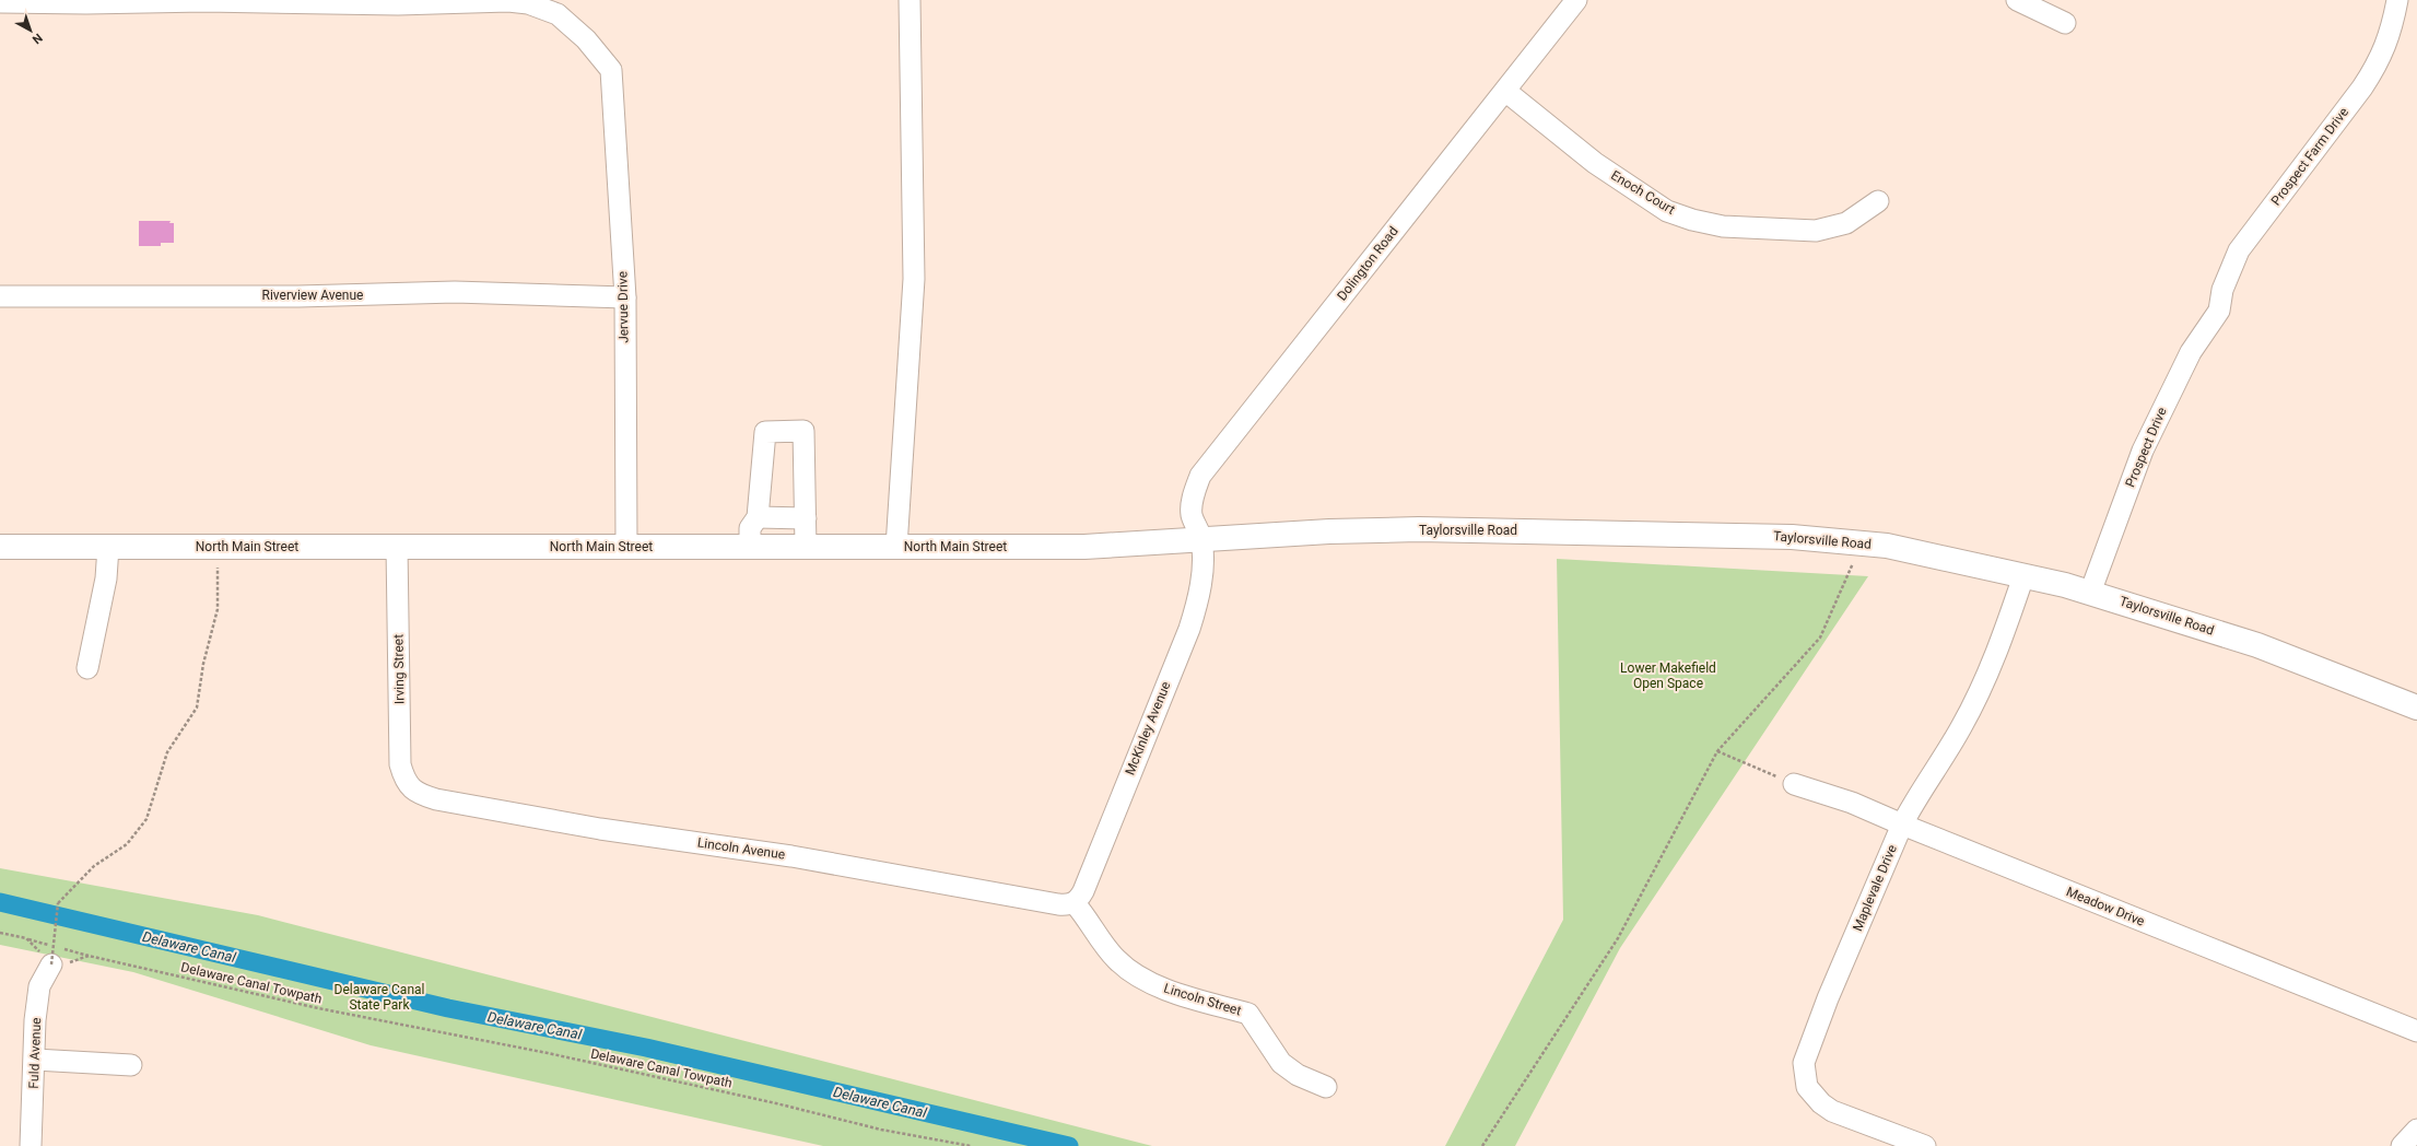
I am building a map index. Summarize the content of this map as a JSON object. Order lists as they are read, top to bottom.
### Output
{
  "streets": {
    "main road": ["Taylorsville Road", "North Main Street"],
    "street": [
      "Prospect Farm Drive",
      "Enoch Court",
      "Dolington Road",
      "Riverview Avenue",
      "Jervue Drive",
      "Prospect Drive",
      "Irving Street",
      "McKinley Avenue",
      "Lincoln Avenue",
      "Maplevale Drive",
      "Meadow Drive",
      "Lincoln Street",
      "Fuld Avenue"
    ],
    "path": ["Delaware Canal Towpath"]
  },
  "crossings": [
    ["Prospect Farm Drive", "Prospect Drive"],
    ["Enoch Court", "Dolington Road"],
    ["Dolington Road", "Taylorsville Road"],
    ["Dolington Road", "North Main Street"],
    ["Dolington Road", "McKinley Avenue"],
    ["Riverview Avenue", "Jervue Drive"],
    ["Jervue Drive", "North Main Street"],
    ["Prospect Drive", "Taylorsville Road"],
    ["Taylorsville Road", "North Main Street"],
    ["Taylorsville Road", "McKinley Avenue"],
    ["Taylorsville Road", "Maplevale Drive"],
    ["North Main Street", "Irving Street"],
    ["North Main Street", "McKinley Avenue"],
    ["Irving Street", "Lincoln Avenue"],
    ["McKinley Avenue", "Lincoln Avenue"],
    ["McKinley Avenue", "Lincoln Street"],
    ["Lincoln Avenue", "Lincoln Street"],
    ["Maplevale Drive", "Meadow Drive"],
    ["Delaware Canal Towpath", "Fuld Avenue"]
  ],
  "water": ["Delaware Canal"],
  "parks": ["Lower Makefield Open Space", "Delaware Canal State Park"],
  "north": "bottom right"
}
